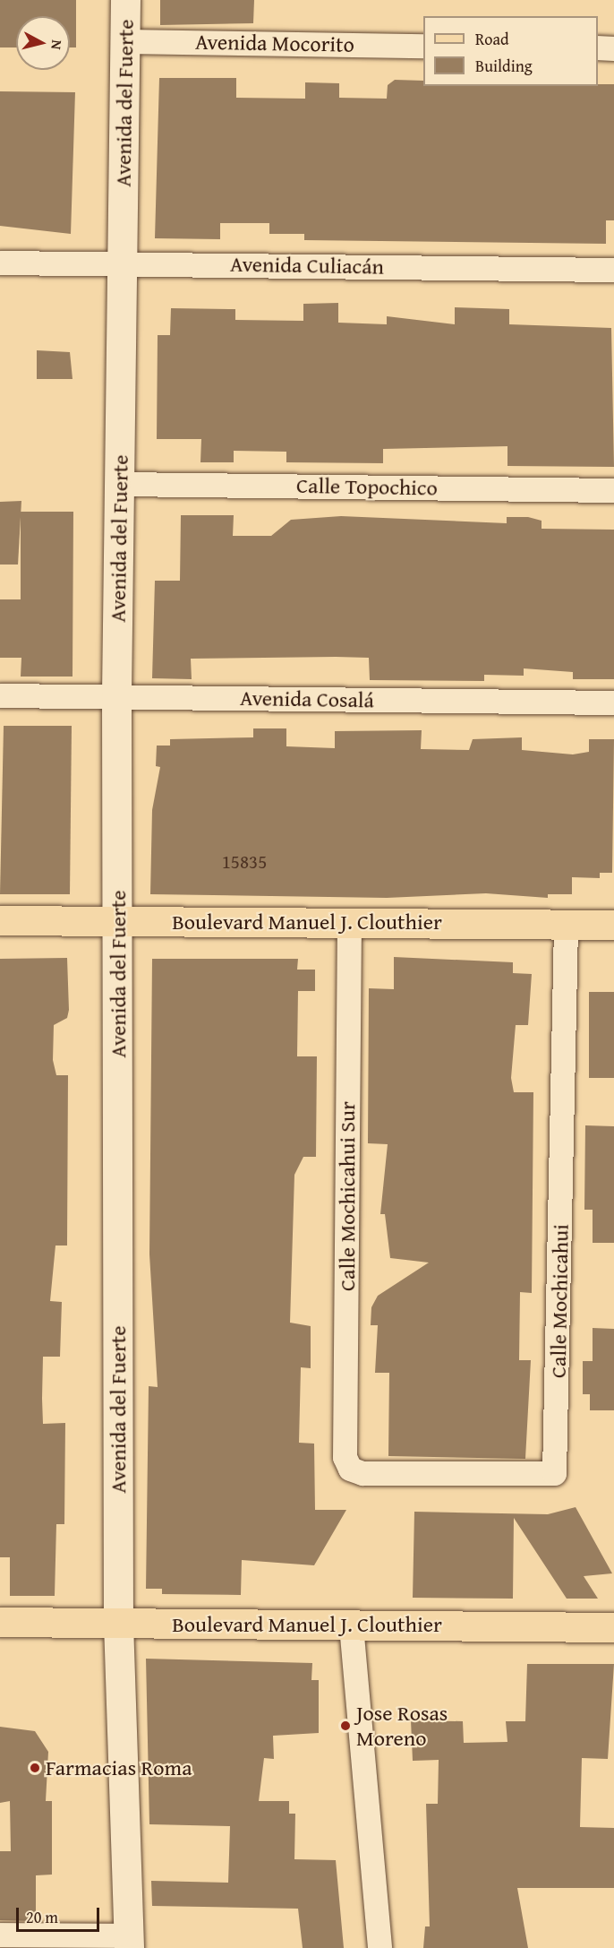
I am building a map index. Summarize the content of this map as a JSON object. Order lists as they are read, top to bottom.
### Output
{
  "streets": {
    "main road": ["Boulevard Manuel J. Clouthier"],
    "street": [
      "Avenida Mocorito",
      "Avenida del Fuerte",
      "Avenida Culiacán",
      "Calle Topochico",
      "Avenida Cosalá",
      "Calle Mochicahui Sur",
      "Calle Mochicahui"
    ]
  },
  "crossings": [
    ["Avenida Mocorito", "Avenida del Fuerte"],
    ["Avenida del Fuerte", "Avenida Culiacán"],
    ["Avenida del Fuerte", "Calle Topochico"],
    ["Avenida del Fuerte", "Avenida Cosalá"],
    ["Avenida del Fuerte", "Boulevard Manuel J. Clouthier"],
    ["Boulevard Manuel J. Clouthier", "Calle Mochicahui Sur"],
    ["Boulevard Manuel J. Clouthier", "Calle Mochicahui"],
    ["Calle Mochicahui Sur", "Calle Mochicahui"]
  ],
  "places": ["Jose Rosas Moreno", "Farmacias Roma"],
  "house_numbers": ["15835"],
  "legend": ["Road", "Building"],
  "scale_bar": "20 m",
  "north": "right"
}
